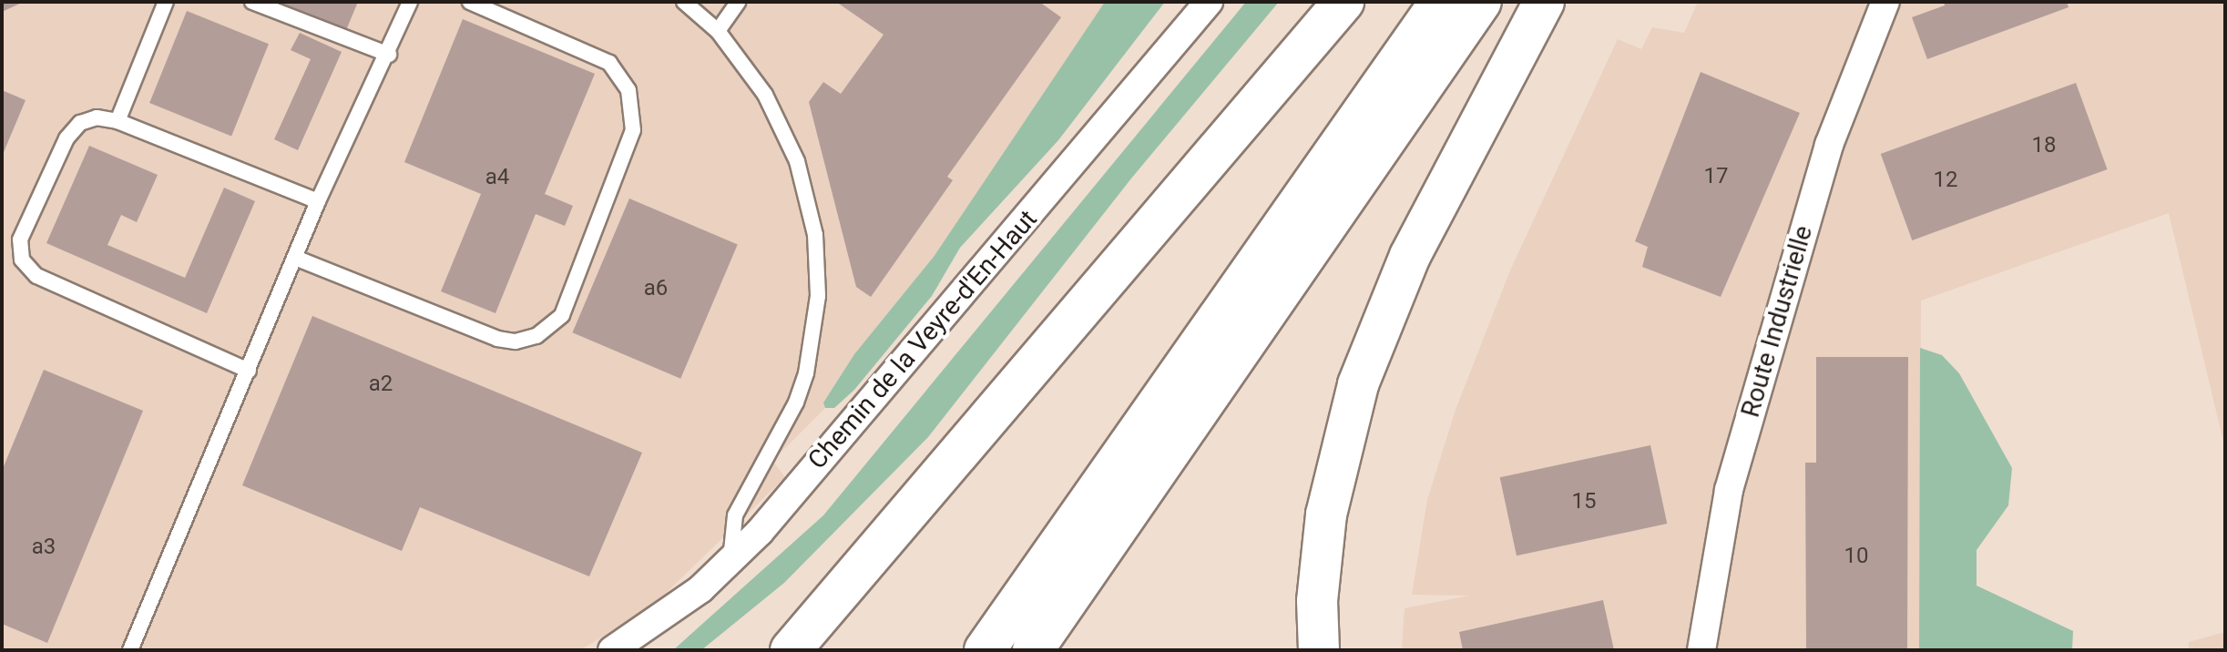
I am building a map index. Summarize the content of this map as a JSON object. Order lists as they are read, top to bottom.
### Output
{
  "streets": {
    "street": ["Route Industrielle", "Chemin de la Veyre-d'En-Haut"]
  },
  "house_numbers": [
    "18",
    "17",
    "a4",
    "12",
    "a6",
    "a2",
    "15",
    "a3",
    "10"
  ]
}
